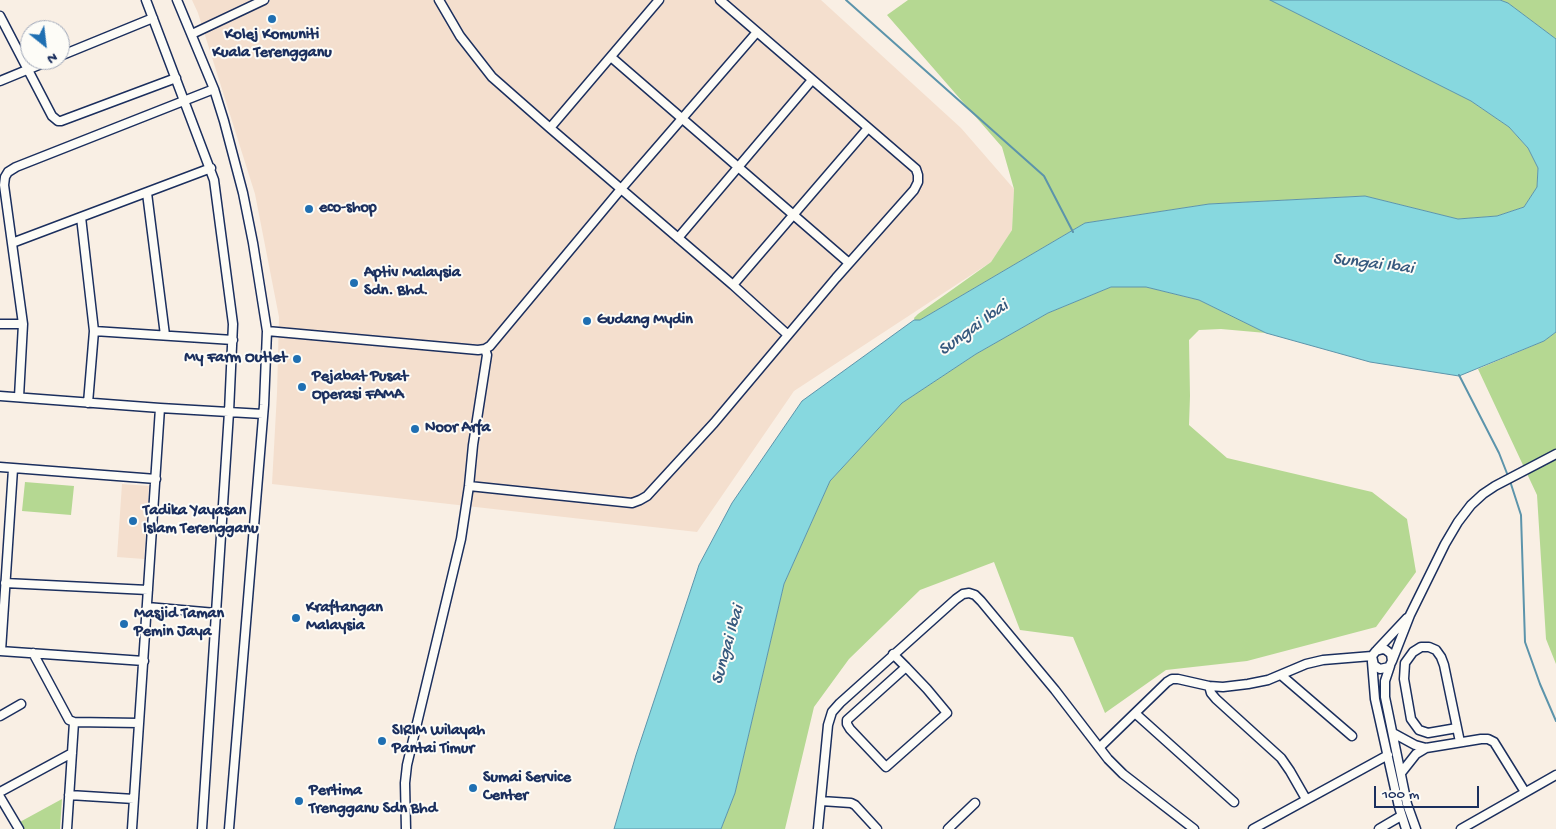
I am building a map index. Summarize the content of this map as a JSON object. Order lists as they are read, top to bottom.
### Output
{
  "water": ["Sungai Ibai"],
  "places": [
    "Kolej Komuniti Kuala Terengganu",
    "eco-shop",
    "Aptiv Malaysia Sdn. Bhd.",
    "Gudang Mydin",
    "My Farm Outlet",
    "Pejabat Pusat Operasi FAMA",
    "Noor Arfa",
    "Tadika Yayasan Islam Terengganu",
    "Kraftangan Malaysia",
    "Masjid Taman Pemin Jaya",
    "SIRIM Wilayah Pantai Timur",
    "Sumai Service Center",
    "Pertima Trengganu Sdn Bhd"
  ],
  "scale_bar": "100 m",
  "north": "bottom right"
}
